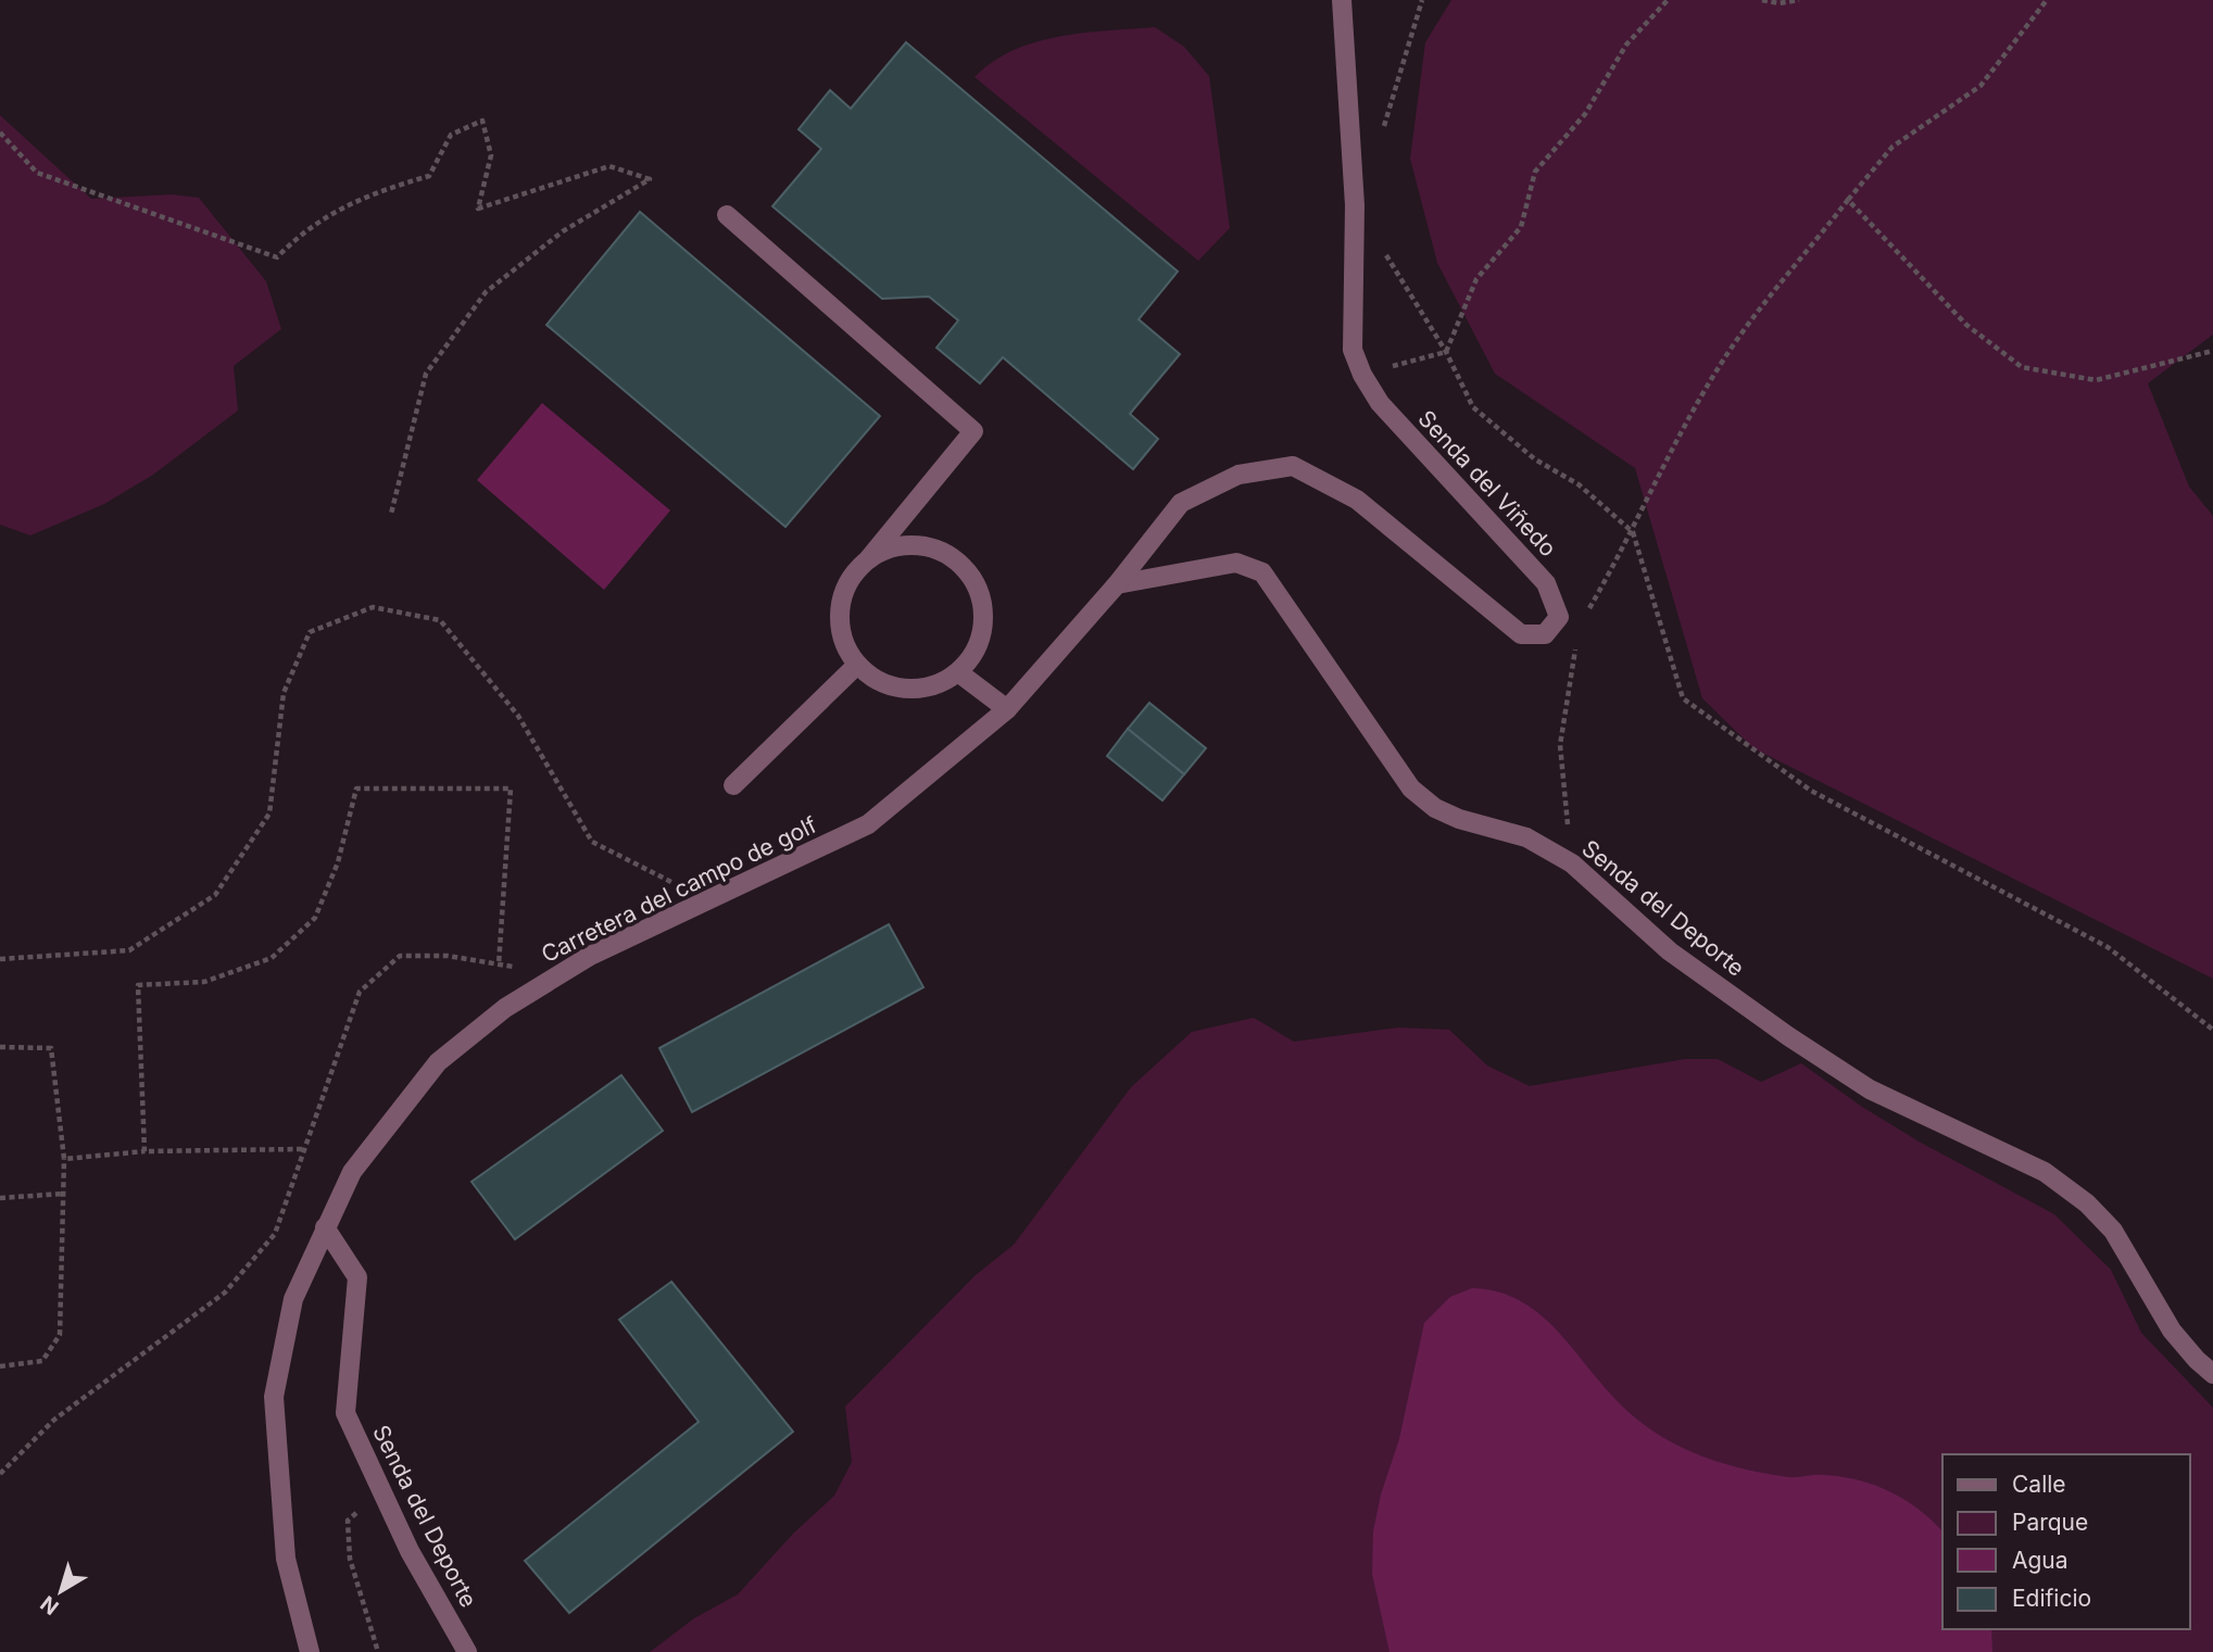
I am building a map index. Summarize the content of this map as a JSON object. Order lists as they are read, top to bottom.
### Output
{
  "streets": {
    "street": ["Senda del Viñedo", "Carretera del campo de golf", "Senda del Deporte"]
  },
  "crossings": [
    ["Carretera del campo de golf", "Senda del Deporte"]
  ],
  "legend": [
    "Calle",
    "Parque",
    "Agua",
    "Edificio"
  ],
  "north": "bottom left"
}
